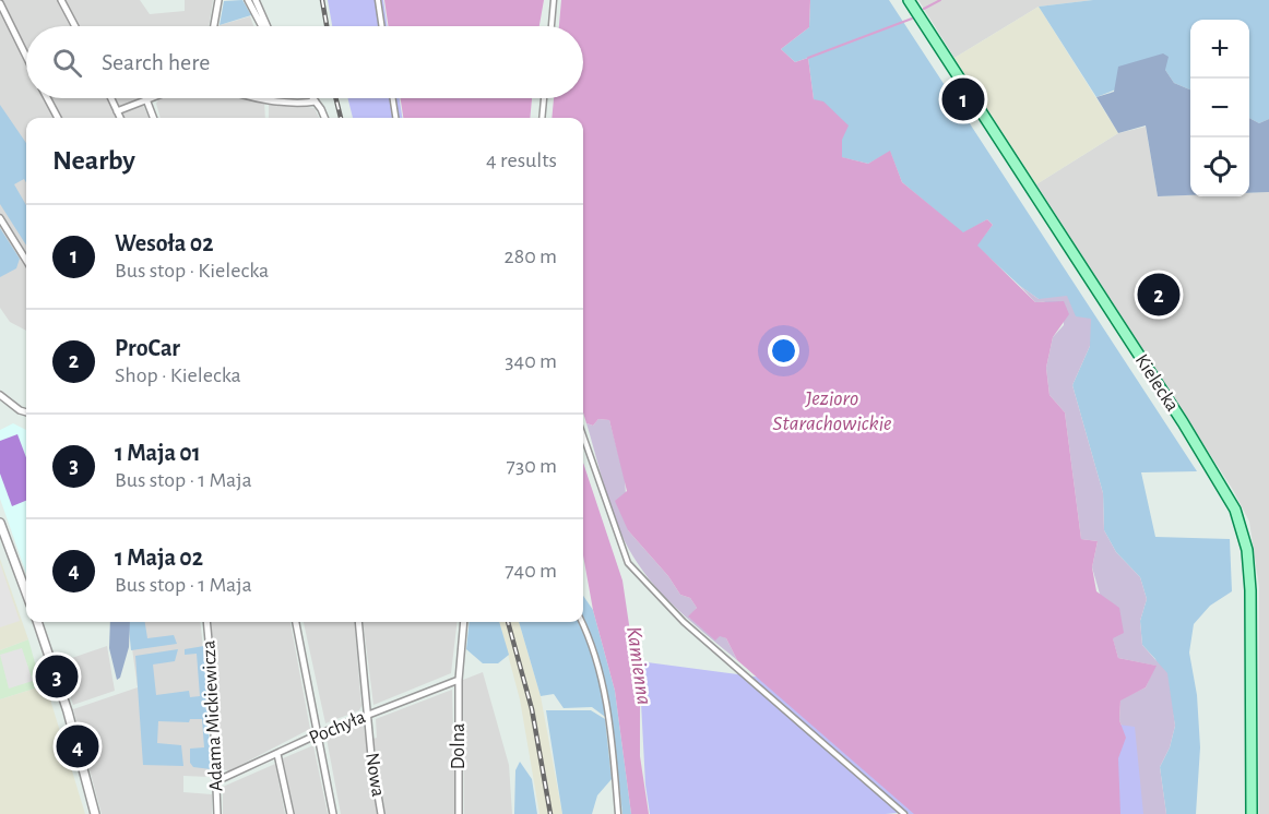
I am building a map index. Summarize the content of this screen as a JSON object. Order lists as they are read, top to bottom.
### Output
{
  "streets": {
    "main road": ["Kielecka"],
    "street": [
      "Adama Mickiewicza",
      "Pochyła",
      "Dolna",
      "Nowa"
    ]
  },
  "crossings": [
    ["Adama Mickiewicza", "Pochyła"],
    ["Pochyła", "Dolna"],
    ["Pochyła", "Nowa"]
  ],
  "water": ["Jezioro Starachowickie", "Kamienna"],
  "page": {
    "map_buttons": ["+", "−"],
    "search": "Search here",
    "pins": [
      "1",
      "2",
      "3",
      "4"
    ],
    "heading": ["Nearby", "4 results"],
    "list": [
      {
        "mark": "1",
        "name": "Wesoła 02",
        "note": "Bus stop · Kielecka",
        "value": "280 m"
      },
      {
        "mark": "2",
        "name": "ProCar",
        "note": "Shop · Kielecka",
        "value": "340 m"
      },
      {
        "mark": "3",
        "name": "1 Maja 01",
        "note": "Bus stop · 1 Maja",
        "value": "730 m"
      },
      {
        "mark": "4",
        "name": "1 Maja 02",
        "note": "Bus stop · 1 Maja",
        "value": "740 m"
      }
    ]
  }
}
